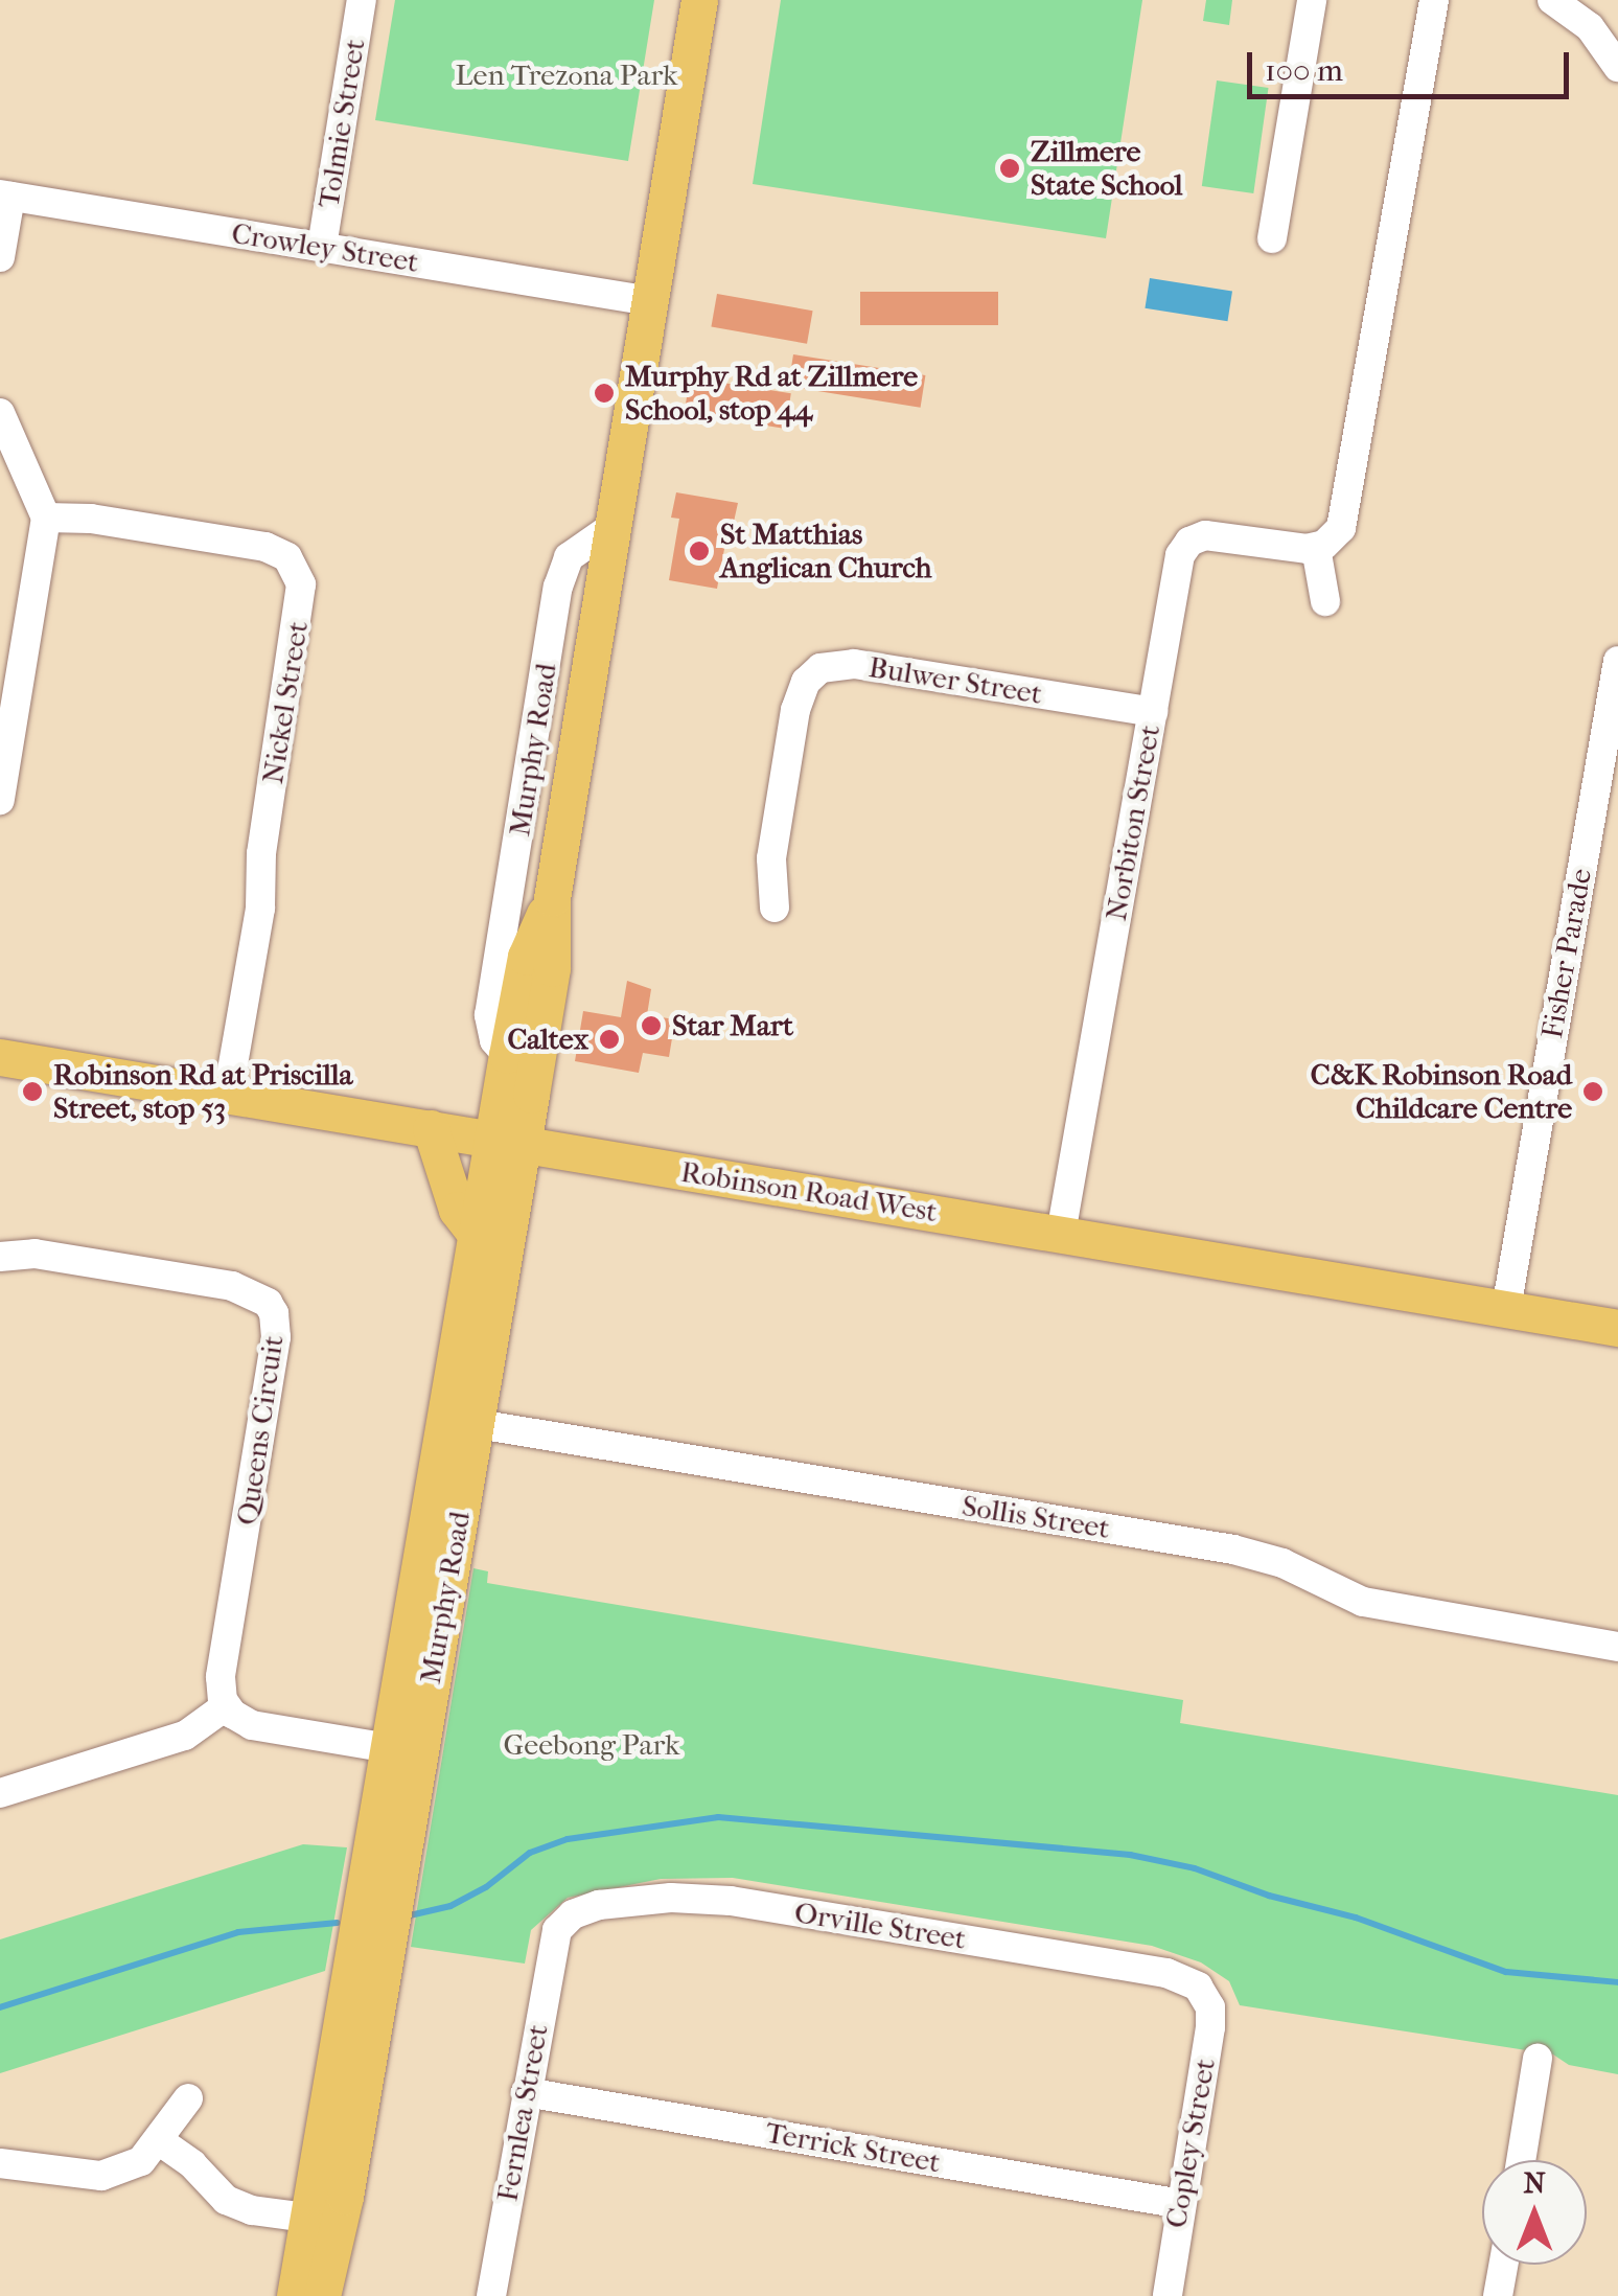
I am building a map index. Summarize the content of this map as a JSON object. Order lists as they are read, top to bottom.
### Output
{
  "streets": {
    "main road": ["Murphy Road", "Robinson Road West"],
    "street": [
      "Tolmie Street",
      "Crowley Street",
      "Bulwer Street",
      "Nickel Street",
      "Norbiton Street",
      "Fisher Parade",
      "Queens Circuit",
      "Sollis Street",
      "Orville Street",
      "Fernlea Street",
      "Copley Street",
      "Terrick Street"
    ]
  },
  "crossings": [
    ["Tolmie Street", "Crowley Street"],
    ["Crowley Street", "Murphy Road"],
    ["Bulwer Street", "Norbiton Street"],
    ["Nickel Street", "Robinson Road West"],
    ["Murphy Road", "Robinson Road West"],
    ["Murphy Road", "Sollis Street"],
    ["Norbiton Street", "Robinson Road West"],
    ["Fisher Parade", "Robinson Road West"],
    ["Orville Street", "Fernlea Street"],
    ["Orville Street", "Copley Street"],
    ["Fernlea Street", "Terrick Street"],
    ["Copley Street", "Terrick Street"]
  ],
  "parks": ["Len Trezona Park", "Geebong Park"],
  "places": [
    "Zillmere State School",
    "Murphy Rd at Zillmere School, stop 44",
    "St Matthias Anglican Church",
    "Star Mart",
    "Caltex",
    "Robinson Rd at Priscilla Street, stop 53",
    "C&K Robinson Road Childcare Centre"
  ],
  "scale_bar": "100 m",
  "north": "top"
}
